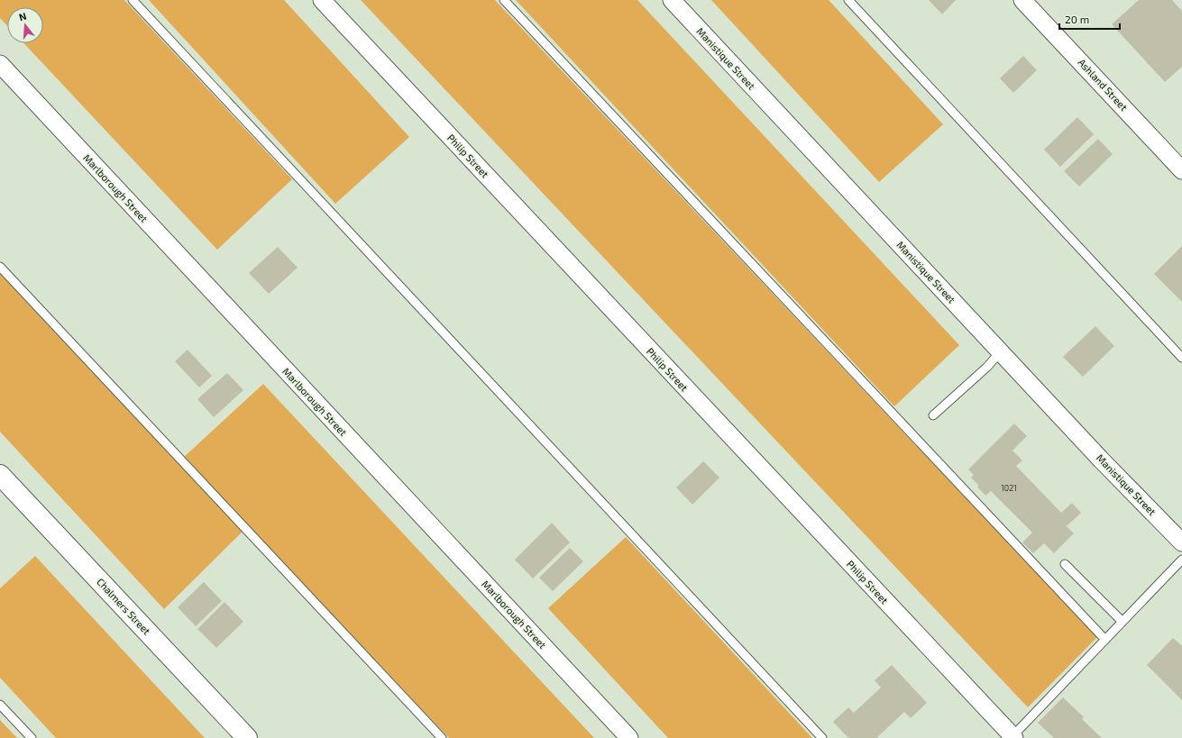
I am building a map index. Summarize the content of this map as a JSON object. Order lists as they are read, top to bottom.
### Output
{
  "streets": {
    "street": [
      "Manistique Street",
      "Ashland Street",
      "Philip Street",
      "Marlborough Street",
      "Chalmers Street"
    ]
  },
  "house_numbers": ["1021"],
  "scale_bar": "20 m",
  "north": "top"
}
